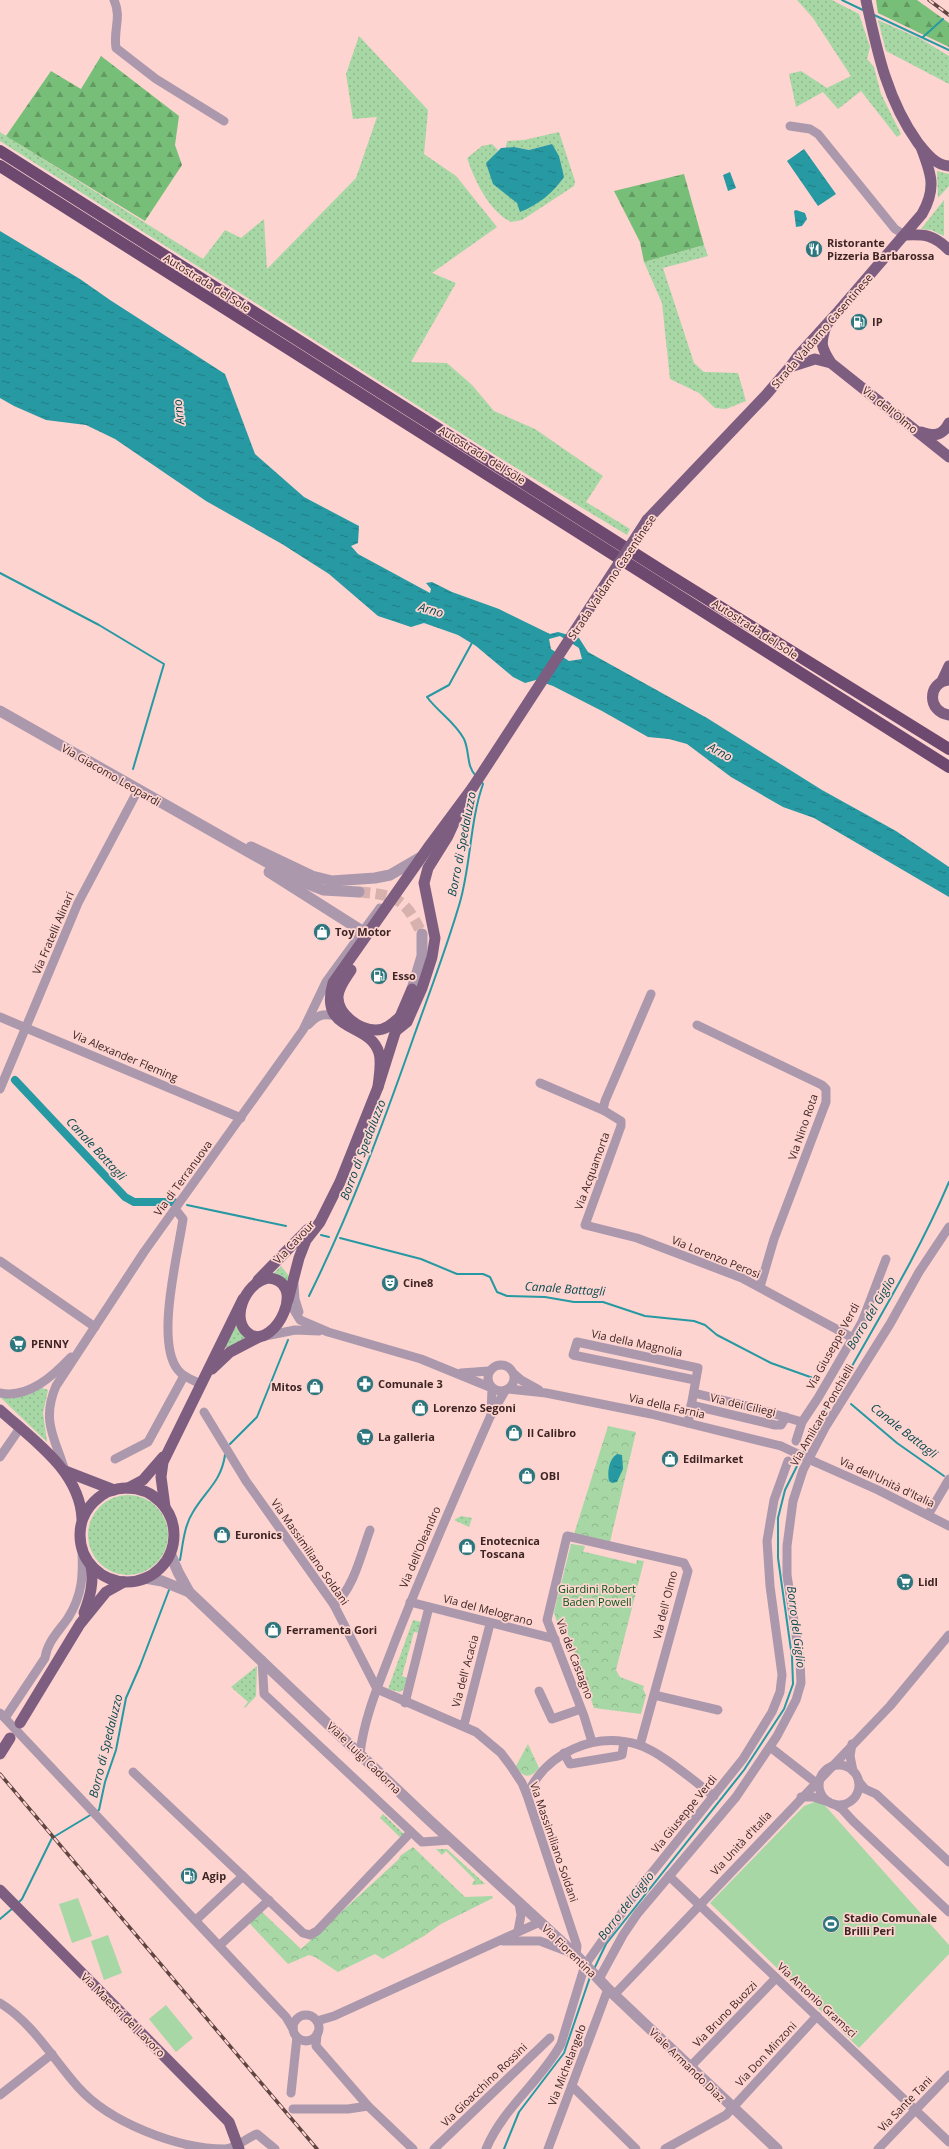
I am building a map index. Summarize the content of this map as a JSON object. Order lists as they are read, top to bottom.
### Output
{
  "streets": {
    "highway": ["Autostrada del Sole"],
    "main road": [
      "Strada Valdarno Casentinese",
      "Via dell'Olmo",
      "Via Cavour",
      "Via Maestri del Lavoro"
    ],
    "street": [
      "Via Giacomo Leopardi",
      "Via Fratelli Alinari",
      "Via Alexander Fleming",
      "Via Nino Rota",
      "Via Acquamorta",
      "Via di Terranuova",
      "Via Lorenzo Perosi",
      "Via della Magnolia",
      "Via Giuseppe Verdi",
      "Via dei Ciliegi",
      "Via della Farnia",
      "Via Amilcare Ponchielli",
      "Via dell'Unità d'Italia",
      "Via dell'Oleandro",
      "Via Massimiliano Soldani",
      "Via dell' Olmo",
      "Via del Melograno",
      "Via del Castagno",
      "Via dell' Acacia",
      "Viale Luigi Cadorna",
      "Via Unità d'Italia",
      "Via Fiorentina",
      "Via Antonio Gramsci",
      "Via Bruno Buozzi",
      "Via Don Minzoni",
      "Via Michelangelo",
      "Viale Armando Diaz",
      "Via Gioacchino Rossini",
      "Via Sante Tani"
    ]
  },
  "crossings": [
    ["Strada Valdarno Casentinese", "Via dell'Olmo"],
    ["Strada Valdarno Casentinese", "Via Giacomo Leopardi"],
    ["Strada Valdarno Casentinese", "Via di Terranuova"],
    ["Strada Valdarno Casentinese", "Via Cavour"],
    ["Via Giacomo Leopardi", "Via Fratelli Alinari"],
    ["Via Giacomo Leopardi", "Via di Terranuova"],
    ["Via Fratelli Alinari", "Via Alexander Fleming"],
    ["Via Alexander Fleming", "Via di Terranuova"],
    ["Via Nino Rota", "Via Lorenzo Perosi"],
    ["Via Acquamorta", "Via Lorenzo Perosi"],
    ["Via Cavour", "Via della Farnia"],
    ["Via Cavour", "Viale Luigi Cadorna"],
    ["Via Lorenzo Perosi", "Via Giuseppe Verdi"],
    ["Via della Magnolia", "Via dei Ciliegi"],
    ["Via della Magnolia", "Via della Farnia"],
    ["Via Giuseppe Verdi", "Via dei Ciliegi"],
    ["Via Giuseppe Verdi", "Via Fiorentina"],
    ["Via della Farnia", "Via dell'Unità d'Italia"],
    ["Via della Farnia", "Via dell'Oleandro"],
    ["Via Amilcare Ponchielli", "Via Fiorentina"],
    ["Via Amilcare Ponchielli", "Via Antonio Gramsci"],
    ["Via Amilcare Ponchielli", "Viale Armando Diaz"],
    ["Via dell'Oleandro", "Via Massimiliano Soldani"],
    ["Via dell'Oleandro", "Via del Melograno"],
    ["Via dell'Oleandro", "Viale Luigi Cadorna"],
    ["Via Massimiliano Soldani", "Via del Melograno"],
    ["Via Massimiliano Soldani", "Via dell' Acacia"],
    ["Via Massimiliano Soldani", "Via Fiorentina"],
    ["Via dell' Olmo", "Via del Castagno"],
    ["Via del Melograno", "Via del Castagno"],
    ["Via del Melograno", "Via dell' Acacia"],
    ["Viale Luigi Cadorna", "Via Fiorentina"],
    ["Via Unità d'Italia", "Via Antonio Gramsci"],
    ["Via Unità d'Italia", "Via Michelangelo"],
    ["Via Unità d'Italia", "Viale Armando Diaz"],
    ["Via Fiorentina", "Viale Armando Diaz"],
    ["Via Antonio Gramsci", "Via Bruno Buozzi"],
    ["Via Antonio Gramsci", "Via Don Minzoni"],
    ["Via Antonio Gramsci", "Via Sante Tani"],
    ["Via Bruno Buozzi", "Viale Armando Diaz"],
    ["Via Don Minzoni", "Viale Armando Diaz"],
    ["Via Michelangelo", "Viale Armando Diaz"]
  ],
  "water": [
    "Arno",
    "Borro di Spedaluzzo",
    "Canale Battagli",
    "Borro del Giglio"
  ],
  "parks": ["Giardini Robert Baden Powell"],
  "places": {
    "restaurant": ["Ristorante Pizzeria Barbarossa"],
    "fuel station": ["IP", "Esso", "Agip"],
    "shop": [
      "Toy Motor",
      "Mitos",
      "Lorenzo Segoni",
      "Il Calibro",
      "Edilmarket",
      "OBI",
      "Euronics",
      "Enotecnica Toscana",
      "Ferramenta Gori"
    ],
    "theatre": ["Cine8"],
    "supermarket": ["PENNY", "La galleria", "Lidl"],
    "pharmacy": ["Comunale 3"],
    "sports": ["Stadio Comunale Brilli Peri"]
  }
}
